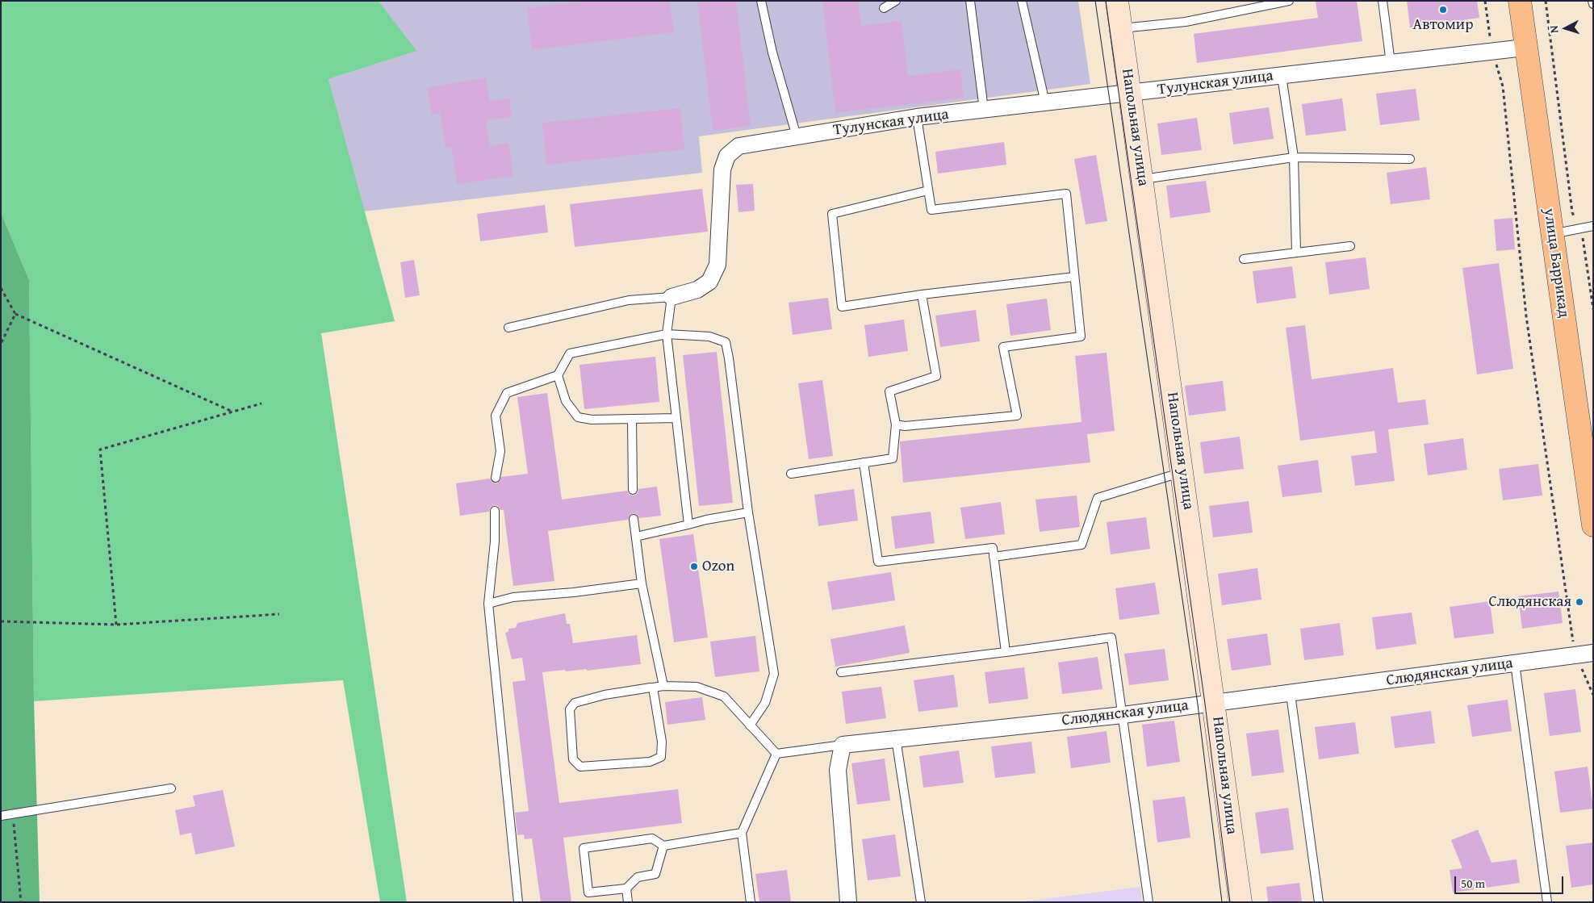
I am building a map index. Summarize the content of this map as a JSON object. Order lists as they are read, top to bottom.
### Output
{
  "streets": {
    "main road": ["улица Баррикад"],
    "street": ["Тулунская улица", "Напольная улица", "Слюдянская улица"]
  },
  "crossings": [
    ["Тулунская улица", "Напольная улица"],
    ["Тулунская улица", "улица Баррикад"],
    ["Напольная улица", "Слюдянская улица"]
  ],
  "places": ["Автомир", "Ozon", "Слюдянская"],
  "scale_bar": "50 m",
  "north": "left"
}
